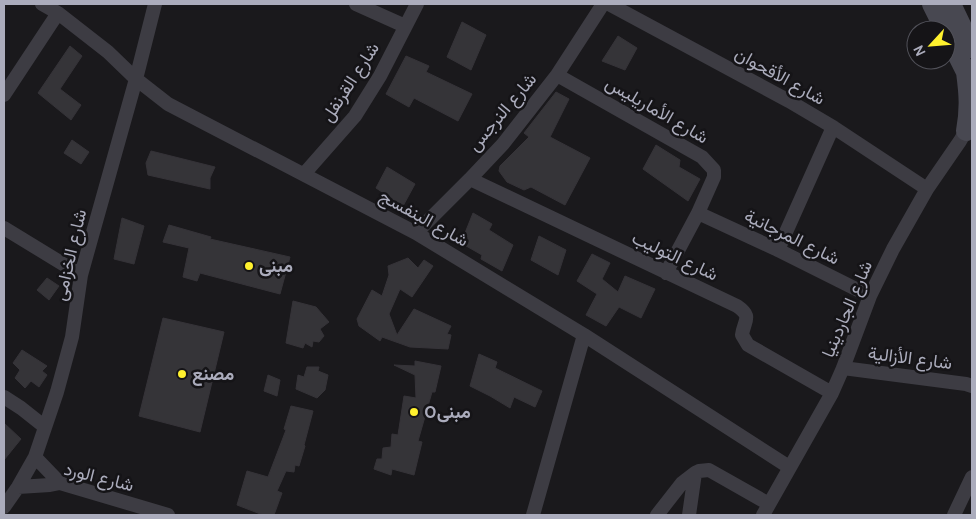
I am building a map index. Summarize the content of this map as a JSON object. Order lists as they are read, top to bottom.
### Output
{
  "streets": {
    "street": [
      "شارع الأقحوان",
      "شارع القرنفل",
      "شارع الأماريليس",
      "شارع النرجس",
      "شارع البنفسج",
      "شارع المرجانية",
      "شارع الخزامى",
      "شارع التوليب",
      "شارع الجاردينيا",
      "شارع الأزالية",
      "شارع الورد"
    ]
  },
  "crossings": [
    ["شارع الأقحوان", "شارع الجاردينيا"],
    ["شارع القرنفل", "شارع البنفسج"],
    ["شارع الأماريليس", "شارع النرجس"],
    ["شارع الأماريليس", "شارع المرجانية"],
    ["شارع الأماريليس", "شارع التوليب"],
    ["شارع النرجس", "شارع البنفسج"],
    ["شارع النرجس", "شارع التوليب"],
    ["شارع البنفسج", "شارع الخزامى"],
    ["شارع البنفسج", "شارع الجاردينيا"],
    ["شارع المرجانية", "شارع الجاردينيا"],
    ["شارع الخزامى", "شارع الورد"],
    ["شارع التوليب", "شارع الجاردينيا"],
    ["شارع الجاردينيا", "شارع الأزالية"]
  ],
  "places": ["مبنى", "مصنع", "مبنى0"],
  "north": "bottom left"
}
